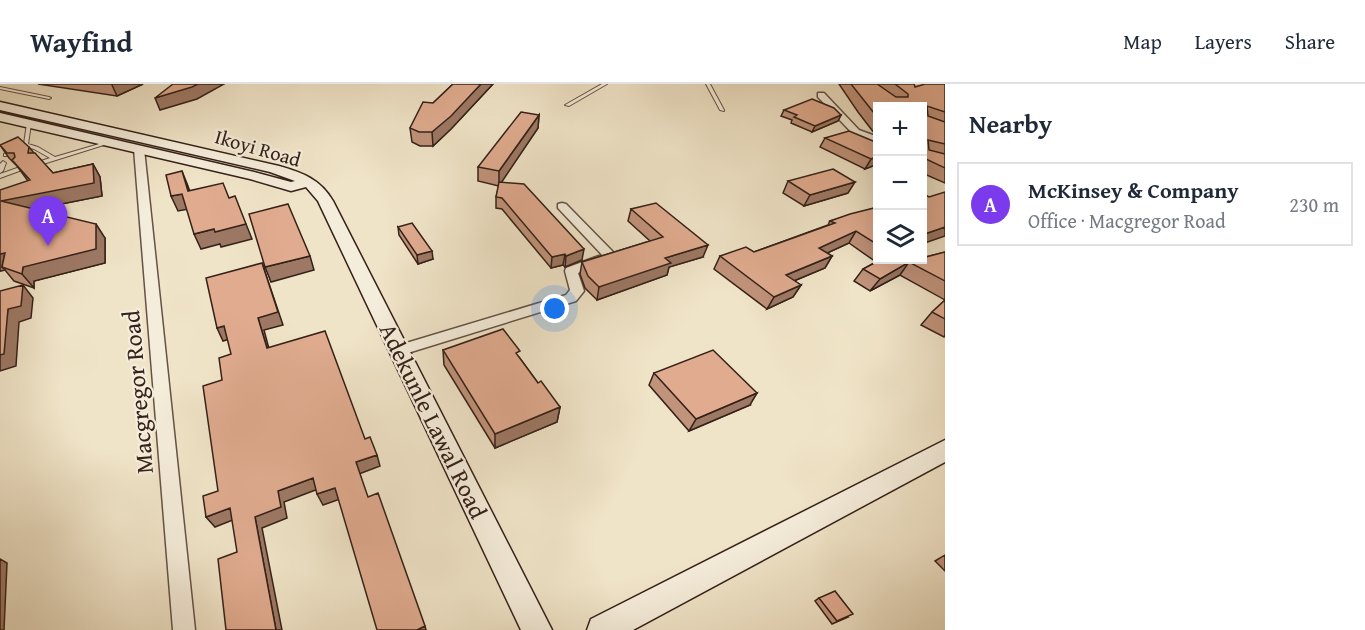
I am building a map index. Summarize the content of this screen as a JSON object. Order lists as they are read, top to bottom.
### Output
{
  "streets": {
    "main road": ["Ikoyi Road", "Adekunle Lawal Road"],
    "street": ["Macgregor Road"]
  },
  "crossings": [
    ["Ikoyi Road", "Macgregor Road"],
    ["Ikoyi Road", "Adekunle Lawal Road"]
  ],
  "page": {
    "header": "Wayfind",
    "nav": ["Map", "Layers", "Share"],
    "heading": "Nearby",
    "map_buttons": ["+", "−"],
    "list": [
      {
        "mark": "A",
        "name": "McKinsey & Company",
        "note": "Office · Macgregor Road",
        "value": "230 m"
      }
    ],
    "pins": "A"
  }
}
